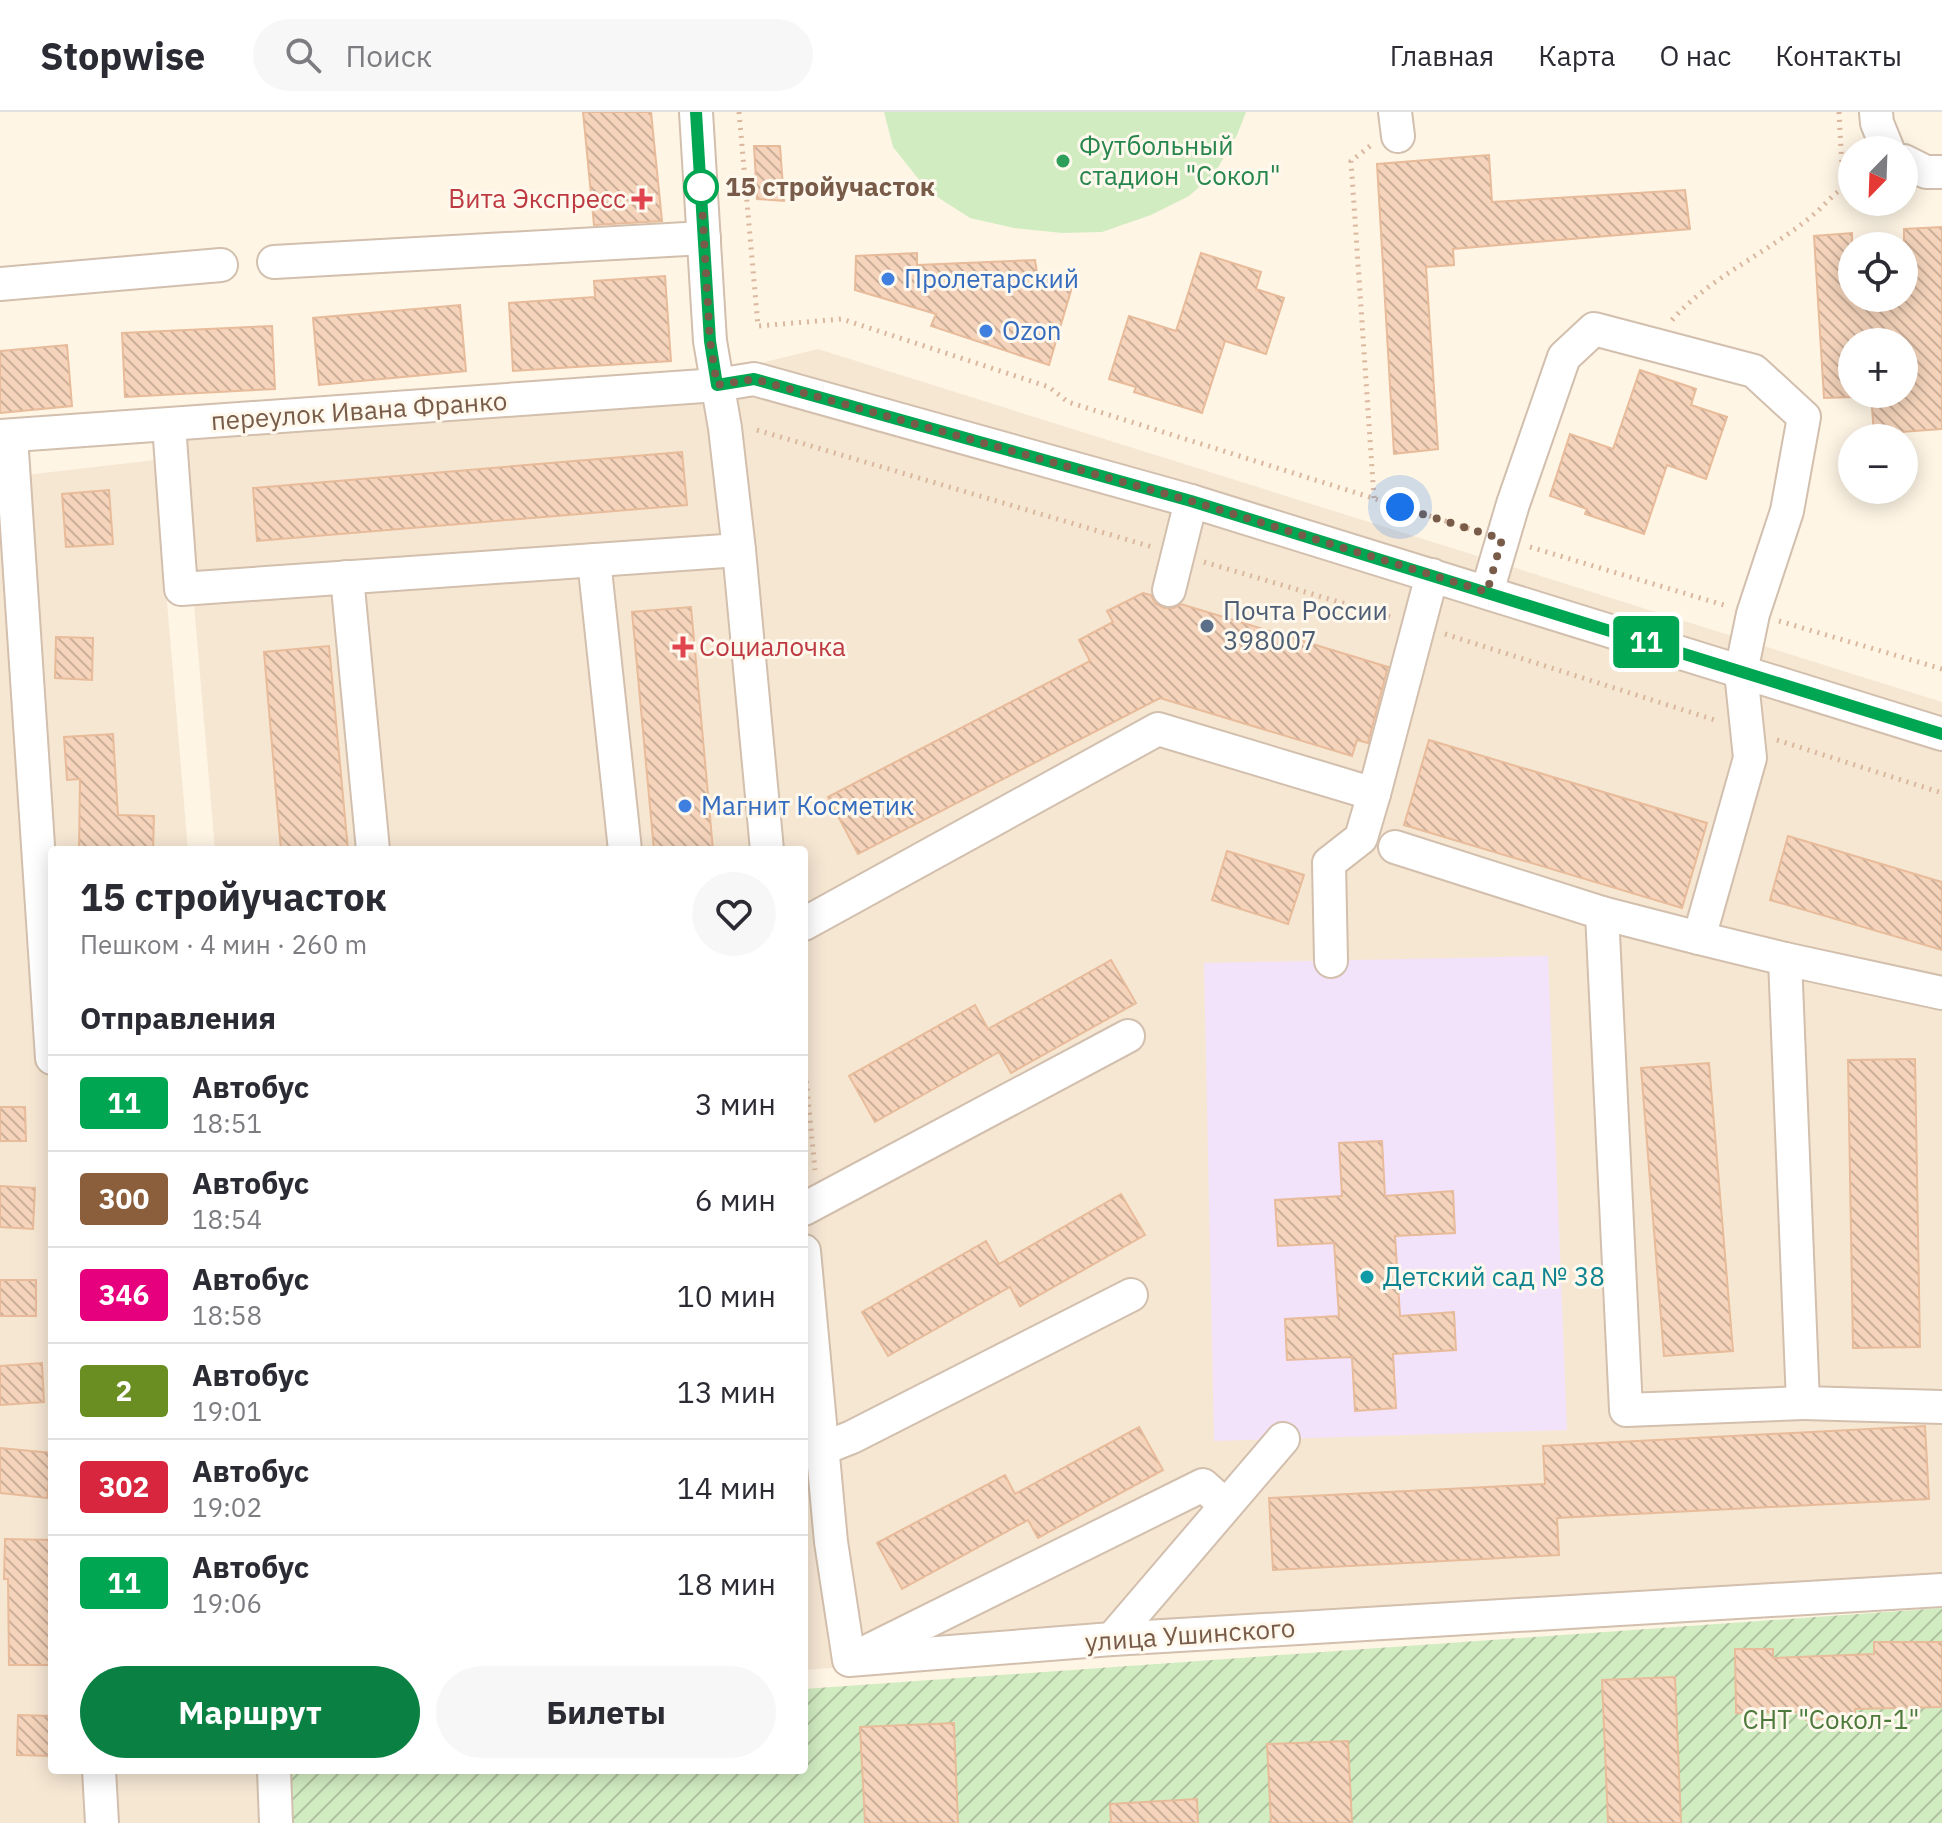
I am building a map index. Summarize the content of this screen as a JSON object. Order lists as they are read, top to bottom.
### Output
{
  "streets": {
    "street": ["переулок Ивана Франко", "улица Ушинского"]
  },
  "parks": ["СНТ \"Сокол-1\""],
  "places": {
    "other": [
      "Футбольный стадион \"Сокол\"",
      "15 стройучасток",
      "Пролетарский",
      "Ozon",
      "Почта России 398007",
      "Магнит Косметик",
      "Детский сад № 38"
    ],
    "health": ["Вита Экспресс", "Социалочка"]
  },
  "lines": ["bus line 11"],
  "north": "bottom left",
  "page": {
    "header": "Stopwise",
    "search": "Поиск",
    "nav": [
      "Главная",
      "Карта",
      "О нас",
      "Контакты"
    ],
    "on_map": "11",
    "map_buttons": ["+", "−"],
    "heading": [
      ["15 стройучасток", "Пешком · 4 мин · 260 m"],
      "Отправления"
    ],
    "list": [
      {
        "mark": "11",
        "name": "Автобус",
        "note": "18:51",
        "value": "3 мин"
      },
      {
        "mark": "300",
        "name": "Автобус",
        "note": "18:54",
        "value": "6 мин"
      },
      {
        "mark": "346",
        "name": "Автобус",
        "note": "18:58",
        "value": "10 мин"
      },
      {
        "mark": "2",
        "name": "Автобус",
        "note": "19:01",
        "value": "13 мин"
      },
      {
        "mark": "302",
        "name": "Автобус",
        "note": "19:02",
        "value": "14 мин"
      },
      {
        "mark": "11",
        "name": "Автобус",
        "note": "19:06",
        "value": "18 мин"
      }
    ],
    "buttons": ["Маршрут", "Билеты"]
  }
}
